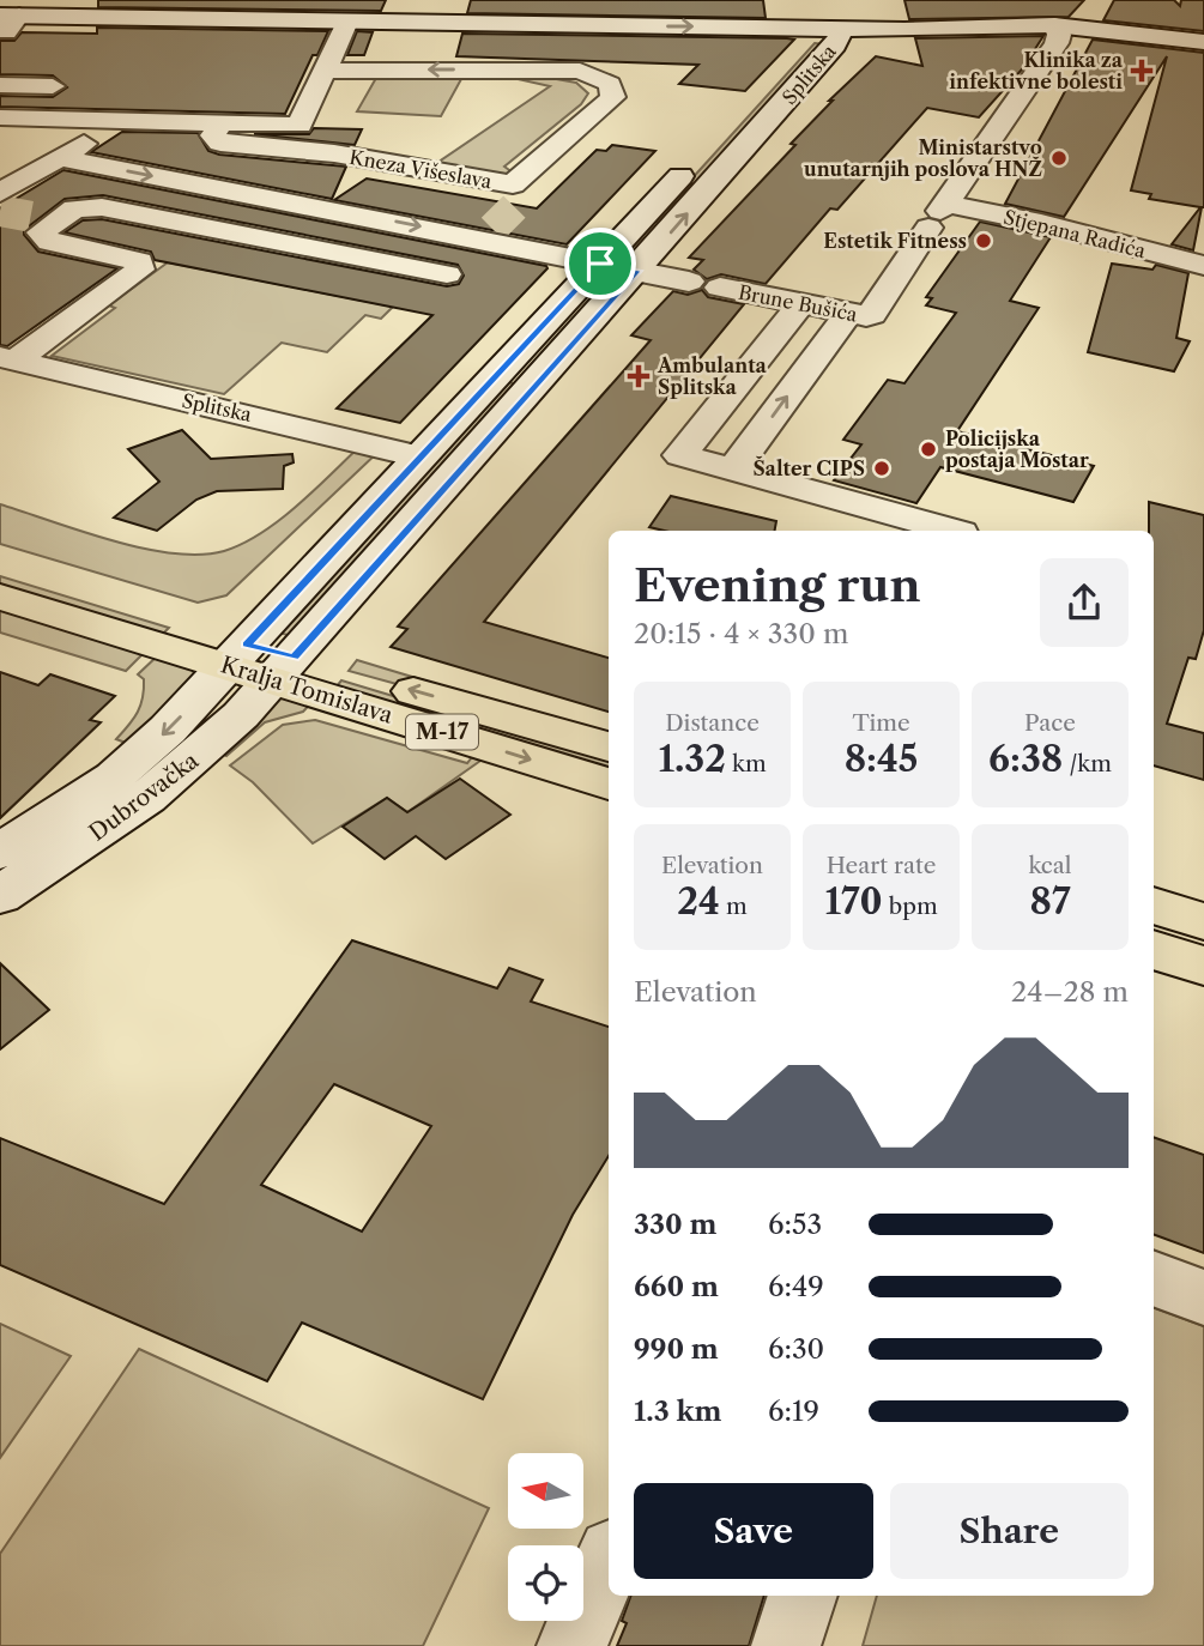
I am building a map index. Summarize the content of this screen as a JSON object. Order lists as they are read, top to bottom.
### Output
{
  "streets": {
    "main road": ["Kralja Tomislava", "M-17"],
    "street": [
      "Splitska",
      "Kneza Višeslava",
      "Stjepana Radića",
      "Brune Bušića",
      "Dubrovačka"
    ]
  },
  "crossings": [
    ["Splitska", "Kralja Tomislava"],
    ["Splitska", "Dubrovačka"],
    ["Stjepana Radića", "Brune Bušića"],
    ["Kralja Tomislava", "Dubrovačka"]
  ],
  "places": {
    "health": ["Klinika za infektivne bolesti", "Ambulanta Splitska"],
    "other": [
      "Ministarstvo unutarnjih poslova HNŽ",
      "Estetik Fitness",
      "Policijska postaja Mostar",
      "Šalter CIPS"
    ]
  },
  "north": "left",
  "page": {
    "heading": ["Evening run", "20:15 · 4 × 330 m"],
    "stats": [
      ["Distance", "1.32 km"],
      ["Time", "8:45"],
      ["Pace", "6:38 /km"],
      ["Elevation", "24 m"],
      ["Heart rate", "170 bpm"],
      ["kcal", "87"]
    ],
    "chart": ["Elevation", "24–28 m"],
    "list": [
      {
        "name": "330 m",
        "note": "6:53"
      },
      {
        "name": "660 m",
        "note": "6:49"
      },
      {
        "name": "990 m",
        "note": "6:30"
      },
      {
        "name": "1.3 km",
        "note": "6:19"
      }
    ],
    "buttons": ["Save", "Share"]
  }
}
